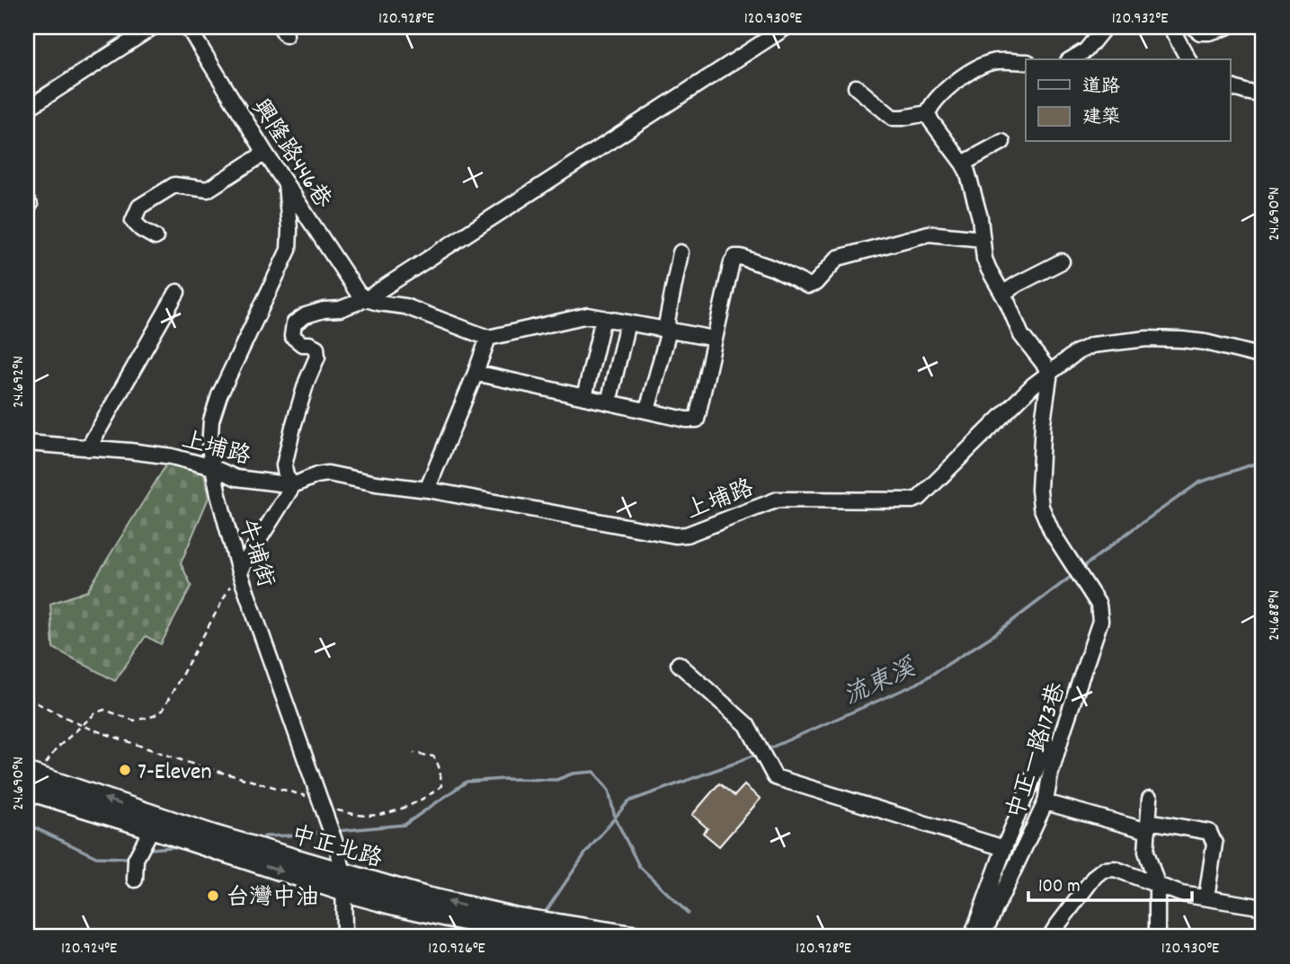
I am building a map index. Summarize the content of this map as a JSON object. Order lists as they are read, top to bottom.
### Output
{
  "streets": {
    "main road": ["中正北路"],
    "street": [
      "興隆路446巷",
      "上埔路",
      "牛埔街",
      "中正一路173巷"
    ]
  },
  "crossings": [
    ["興隆路446巷", "牛埔街"],
    ["上埔路", "牛埔街"],
    ["上埔路", "中正一路173巷"],
    ["牛埔街", "中正北路"]
  ],
  "water": ["流東溪"],
  "places": ["7-Eleven", "台灣中油"],
  "legend": ["道路", "建築"],
  "scale_bar": "100 m",
  "coordinates": [
    "120.928°E",
    "120.930°E",
    "120.932°E",
    "24.690°N",
    "24.692°N",
    "24.688°N",
    "120.924°E",
    "120.926°E"
  ]
}
